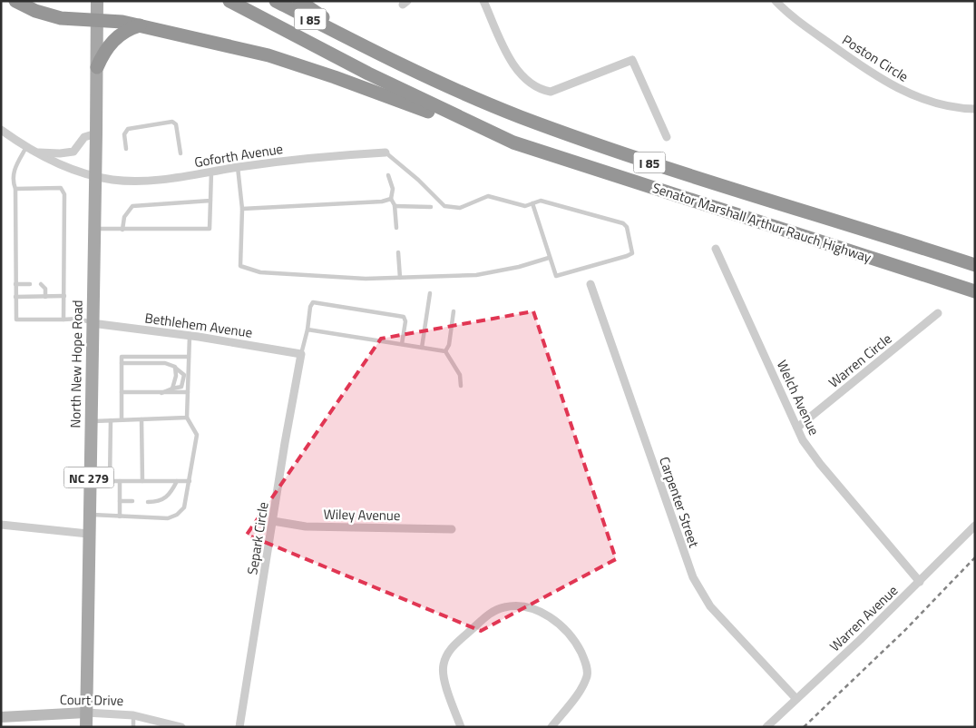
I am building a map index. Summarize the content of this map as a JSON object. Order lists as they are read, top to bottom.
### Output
{
  "streets": {
    "highway": ["I 85", "Senator Marshall Arthur Rauch Highway"],
    "main road": ["North New Hope Road", "NC 279"],
    "street": [
      "Poston Circle",
      "Goforth Avenue",
      "Bethlehem Avenue",
      "Warren Circle",
      "Welch Avenue",
      "Carpenter Street",
      "Wiley Avenue",
      "Separk Circle",
      "Warren Avenue",
      "Court Drive"
    ]
  },
  "crossings": [
    ["Goforth Avenue", "North New Hope Road"],
    ["Bethlehem Avenue", "North New Hope Road"],
    ["Bethlehem Avenue", "Separk Circle"],
    ["Warren Circle", "Welch Avenue"],
    ["North New Hope Road", "Court Drive"],
    ["Welch Avenue", "Warren Avenue"],
    ["Carpenter Street", "Warren Avenue"],
    ["Wiley Avenue", "Separk Circle"]
  ]
}
